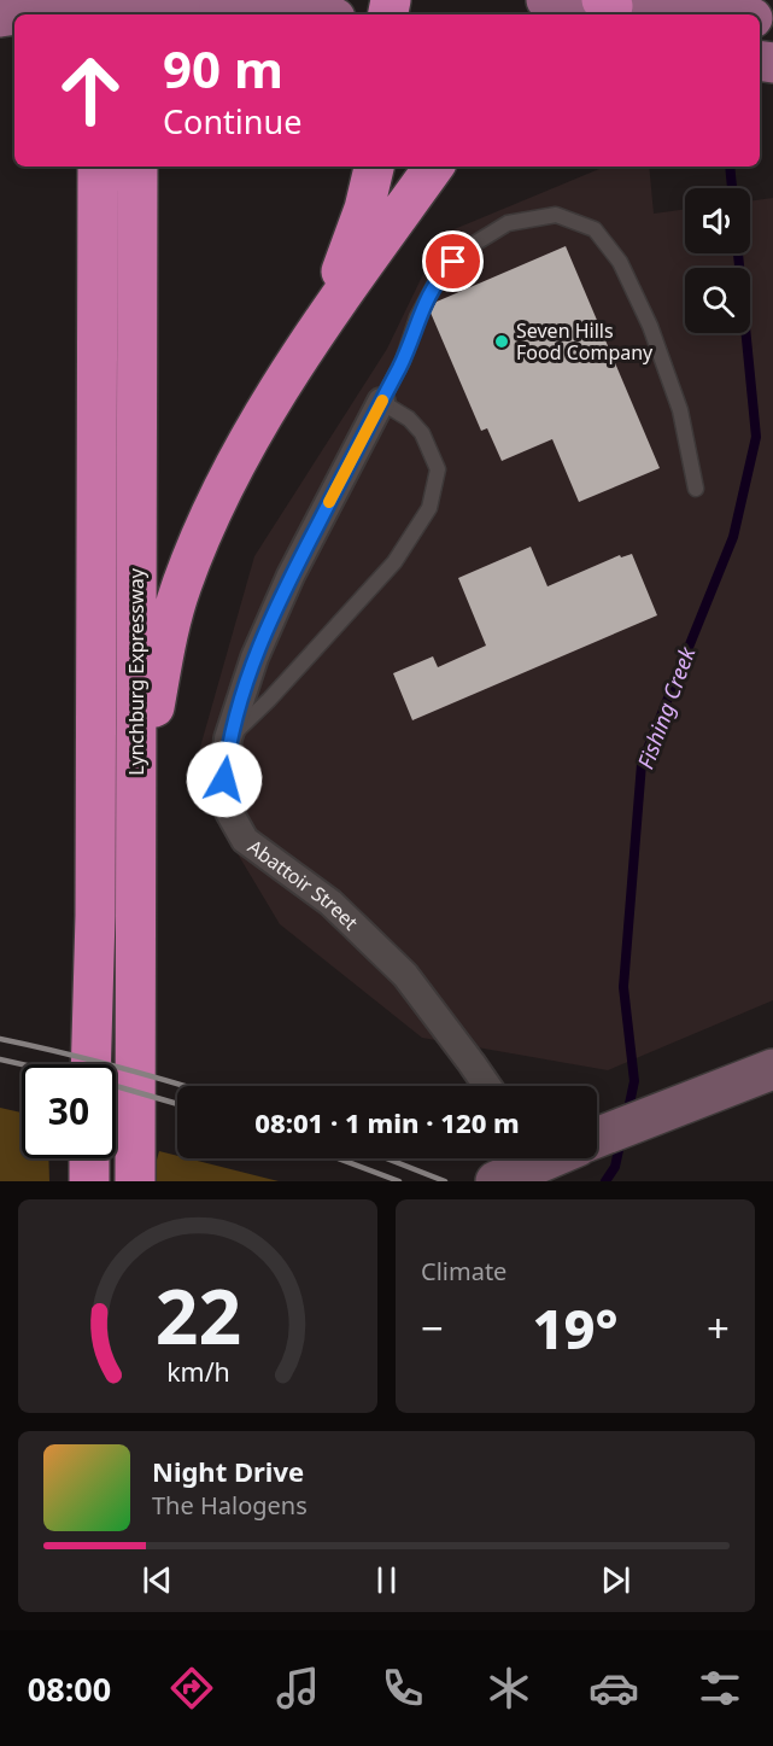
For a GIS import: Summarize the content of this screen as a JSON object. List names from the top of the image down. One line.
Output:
{"streets":{"highway":["Lynchburg Expressway"],"street":["Abattoir Street"]},"water":["Fishing Creek"],"places":["Seven Hills Food Company"],"page":{"turn":["90 m","Continue"],"limit":"30","trip":"08:01 · 1 min · 120 m","tile":"Climate","heat":["−","19°","+"],"song":["Night Drive","The Halogens"],"tabs":"08:00","gauge":["22","km/h"]}}
